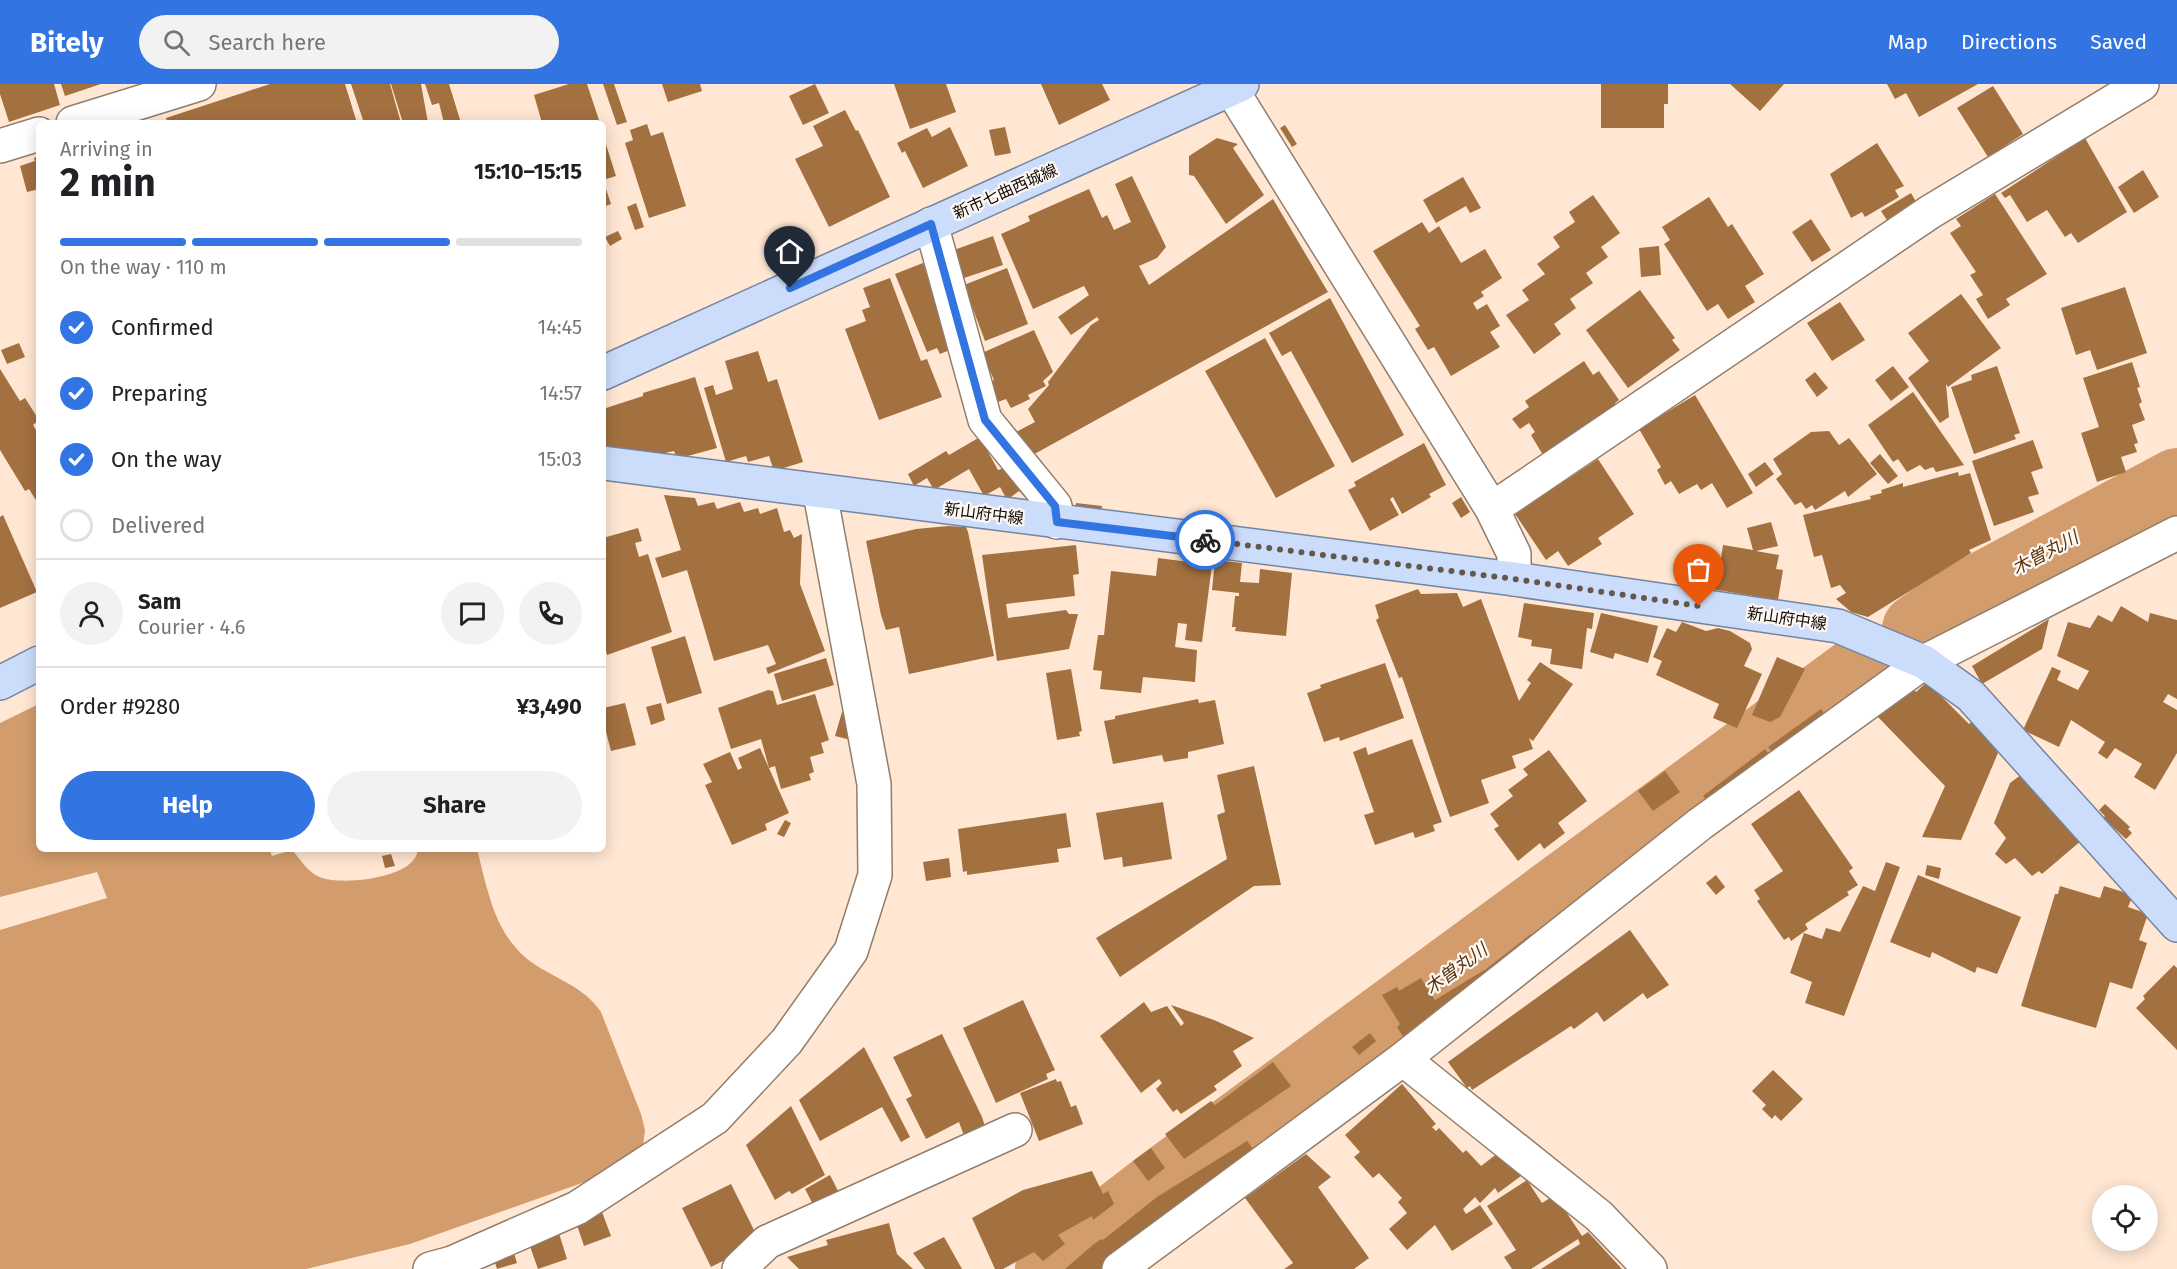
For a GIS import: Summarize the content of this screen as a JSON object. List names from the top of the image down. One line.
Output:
{"streets":{"main road":["新市七曲西城線","新山府中線"]},"water":["木曽丸川"],"page":{"header":"Bitely","search":"Search here","nav":["Map","Directions","Saved"],"heading":["2 min","Arriving in","15:10–15:15"],"panel":["Sam","Courier · 4.6","Order #9280","¥3,490"],"bar":"On the way · 110 m","list":[["Confirmed","14:45"],["Preparing","14:57"],["On the way","15:03"],"Delivered"],"buttons":["Help","Share"]}}
